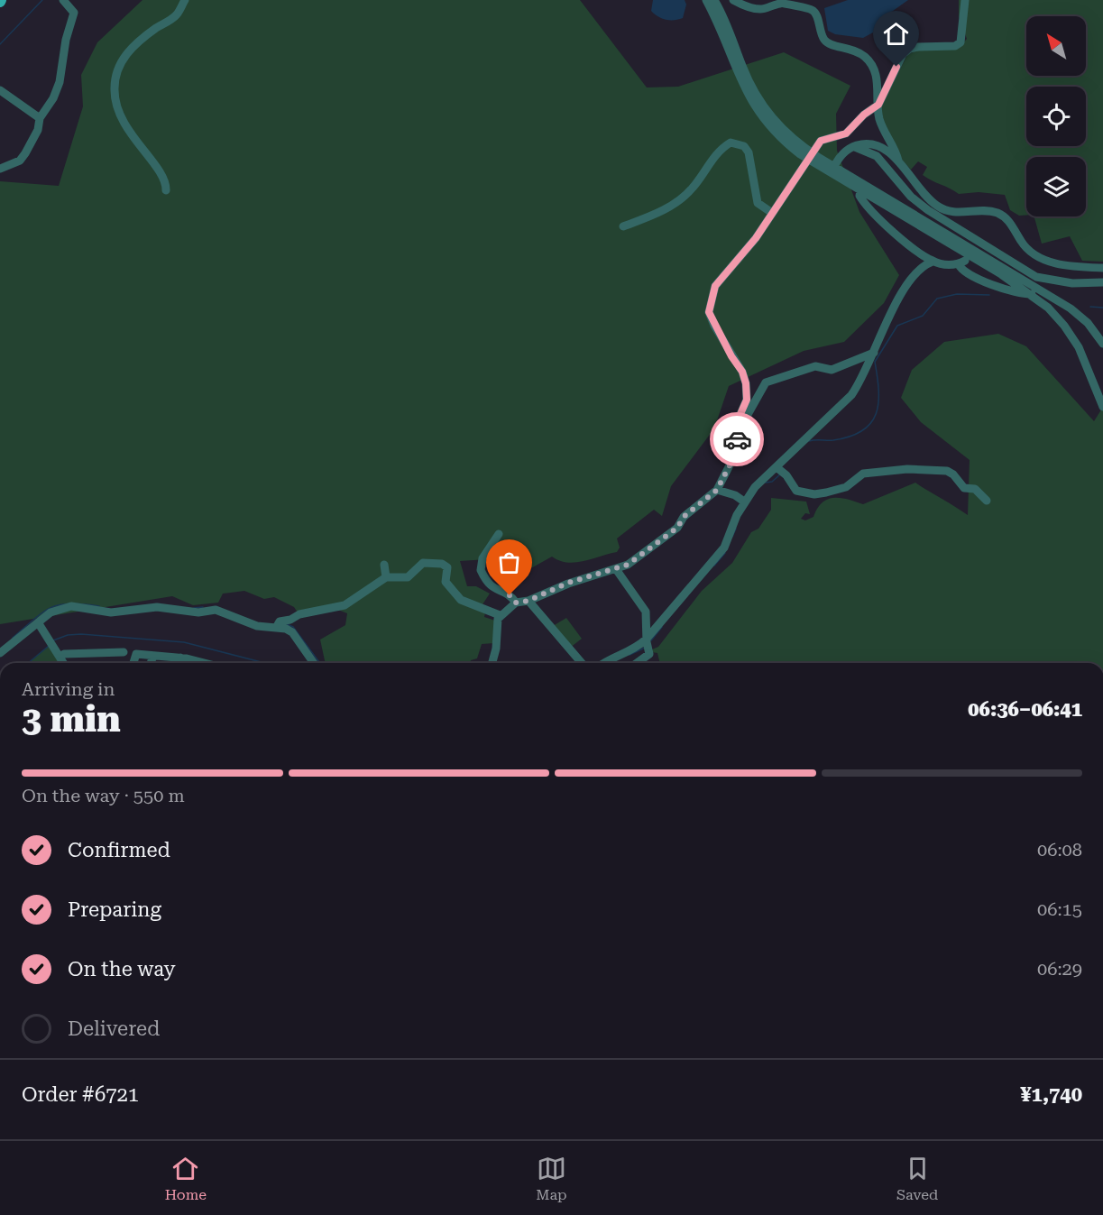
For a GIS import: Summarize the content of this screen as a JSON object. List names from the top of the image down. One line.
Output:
{"north":"top left","page":{"heading":["3 min","Arriving in","06:36–06:41"],"panel":["Order #6721","¥1,740"],"bar":"On the way · 550 m","list":[["Confirmed","06:08"],["Preparing","06:15"],["On the way","06:29"],"Delivered"],"tabs":["Home","Map","Saved"]}}
